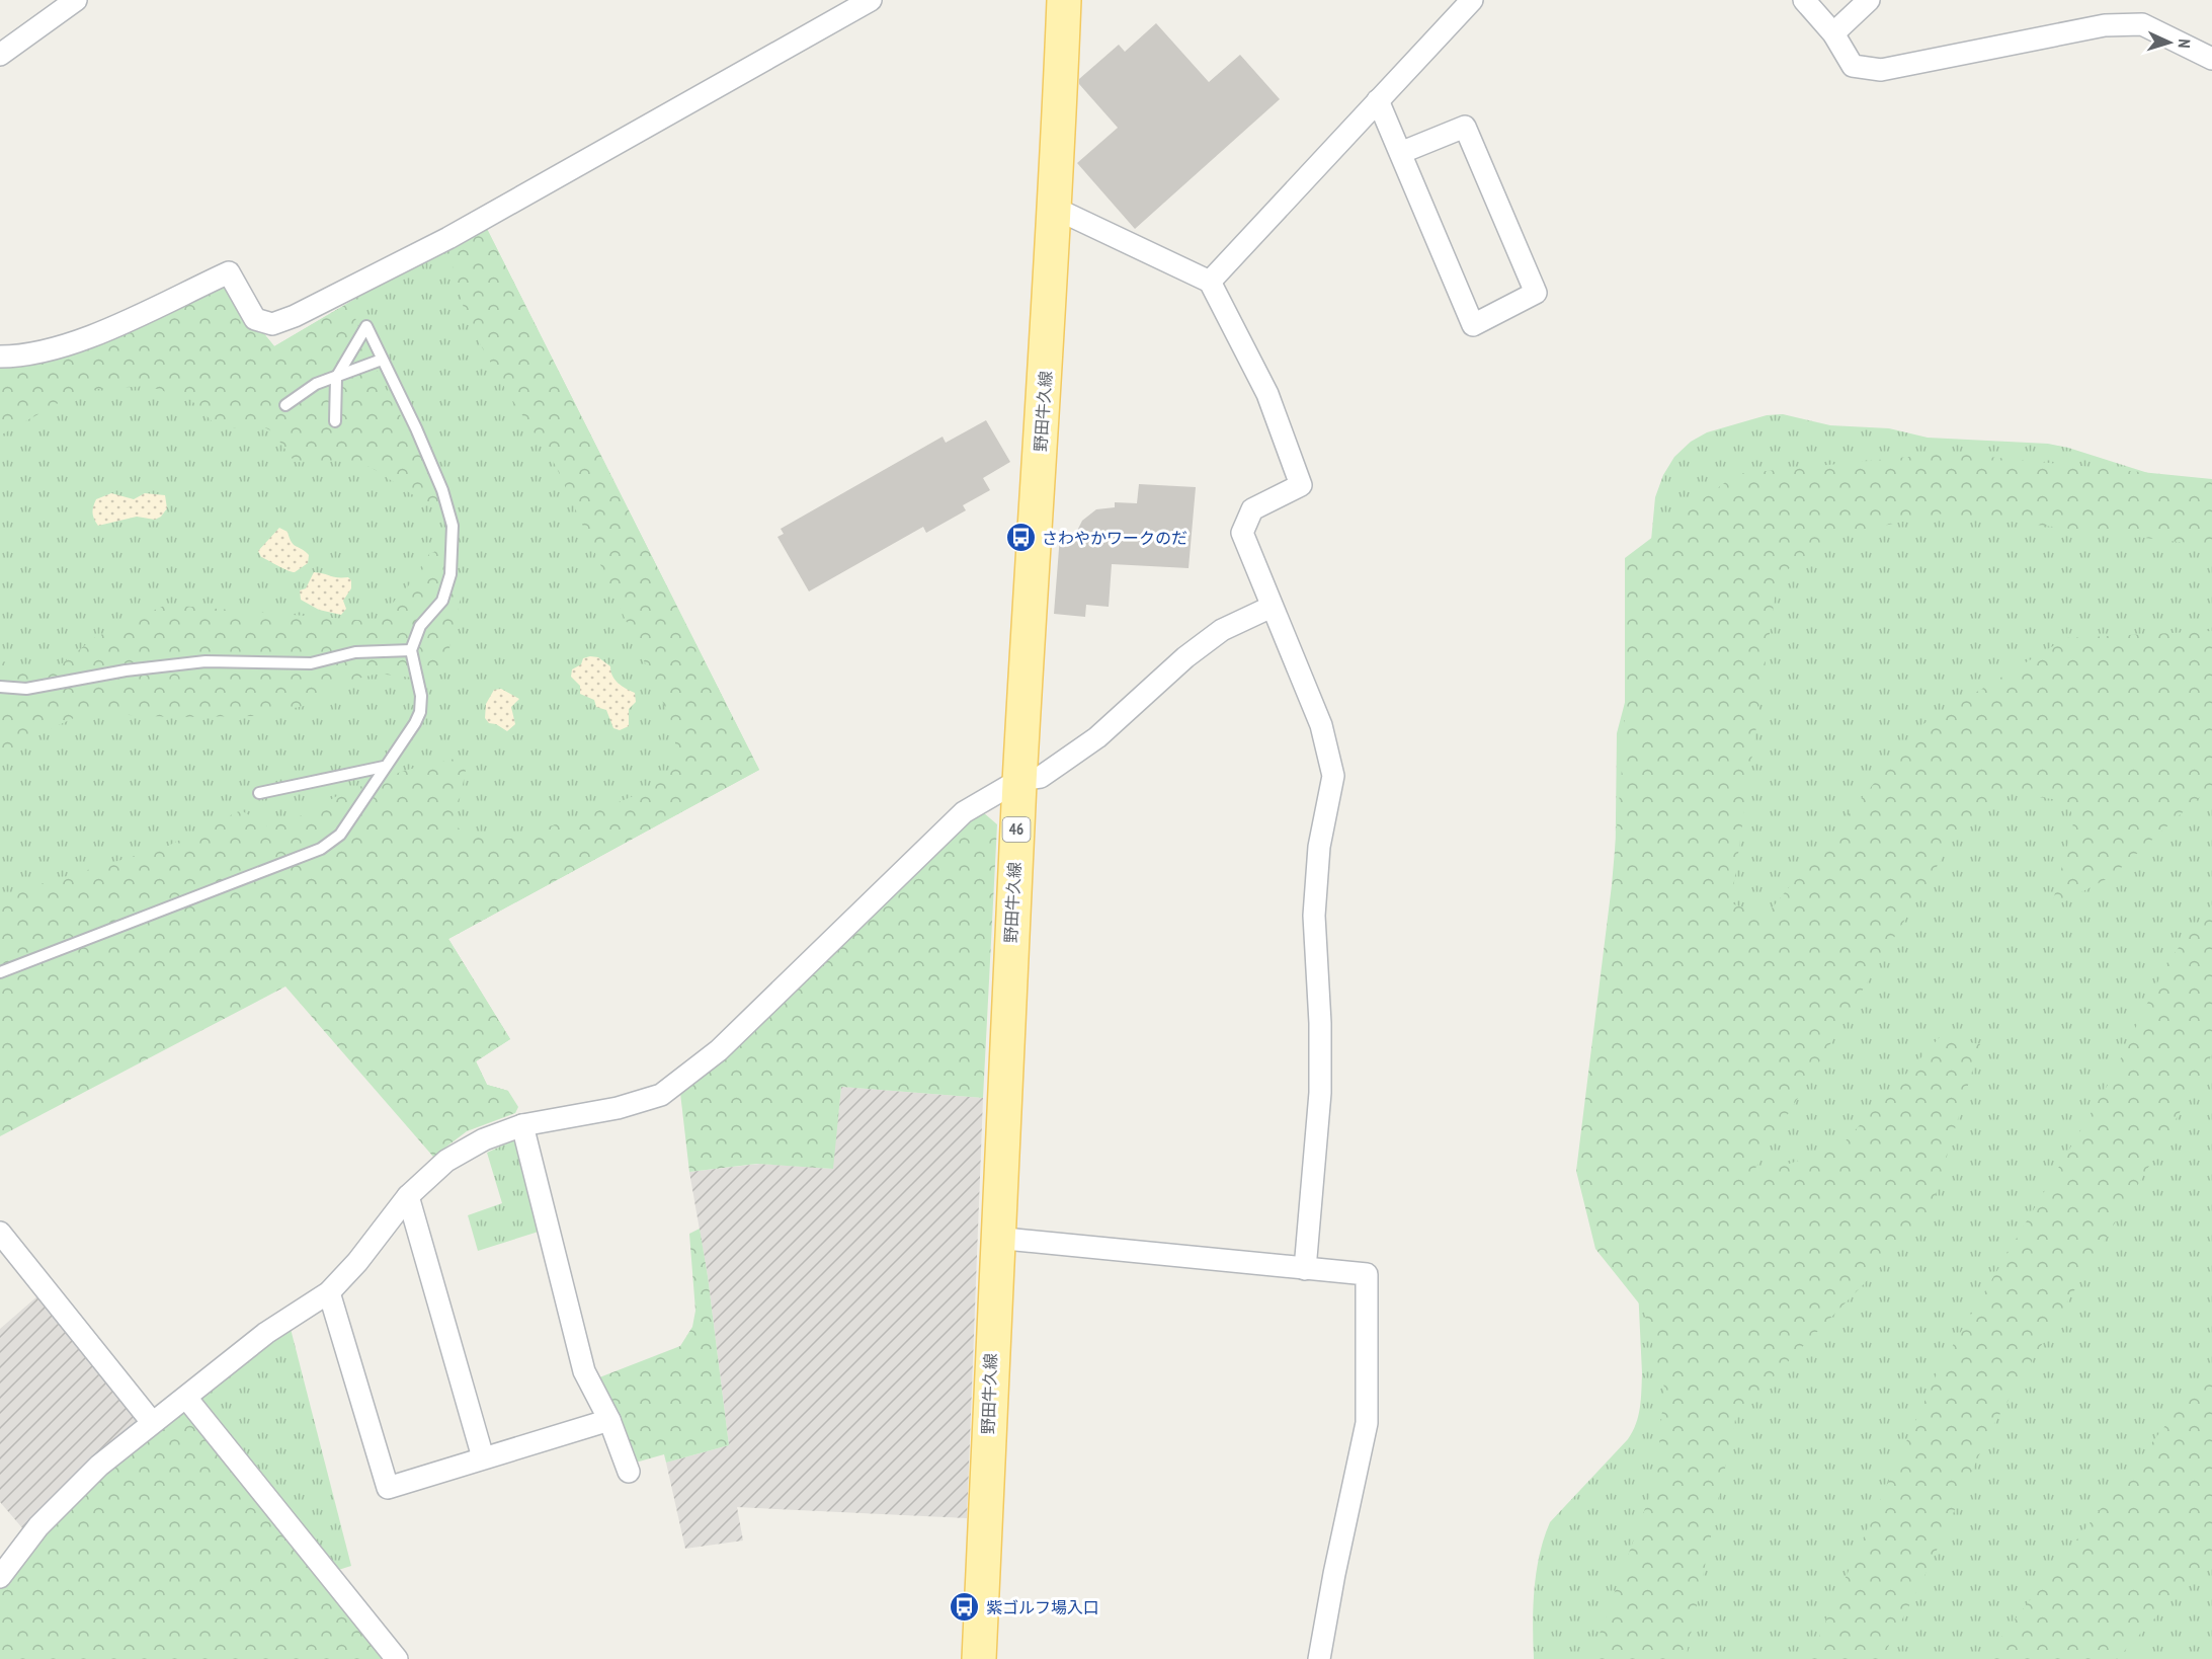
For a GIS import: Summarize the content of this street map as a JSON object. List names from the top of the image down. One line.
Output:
{"streets":{"main road":["野田牛久線","46"]},"places":{"bus stop":["さわやかワークのだ","紫ゴルフ場入口"]},"north":"right"}
